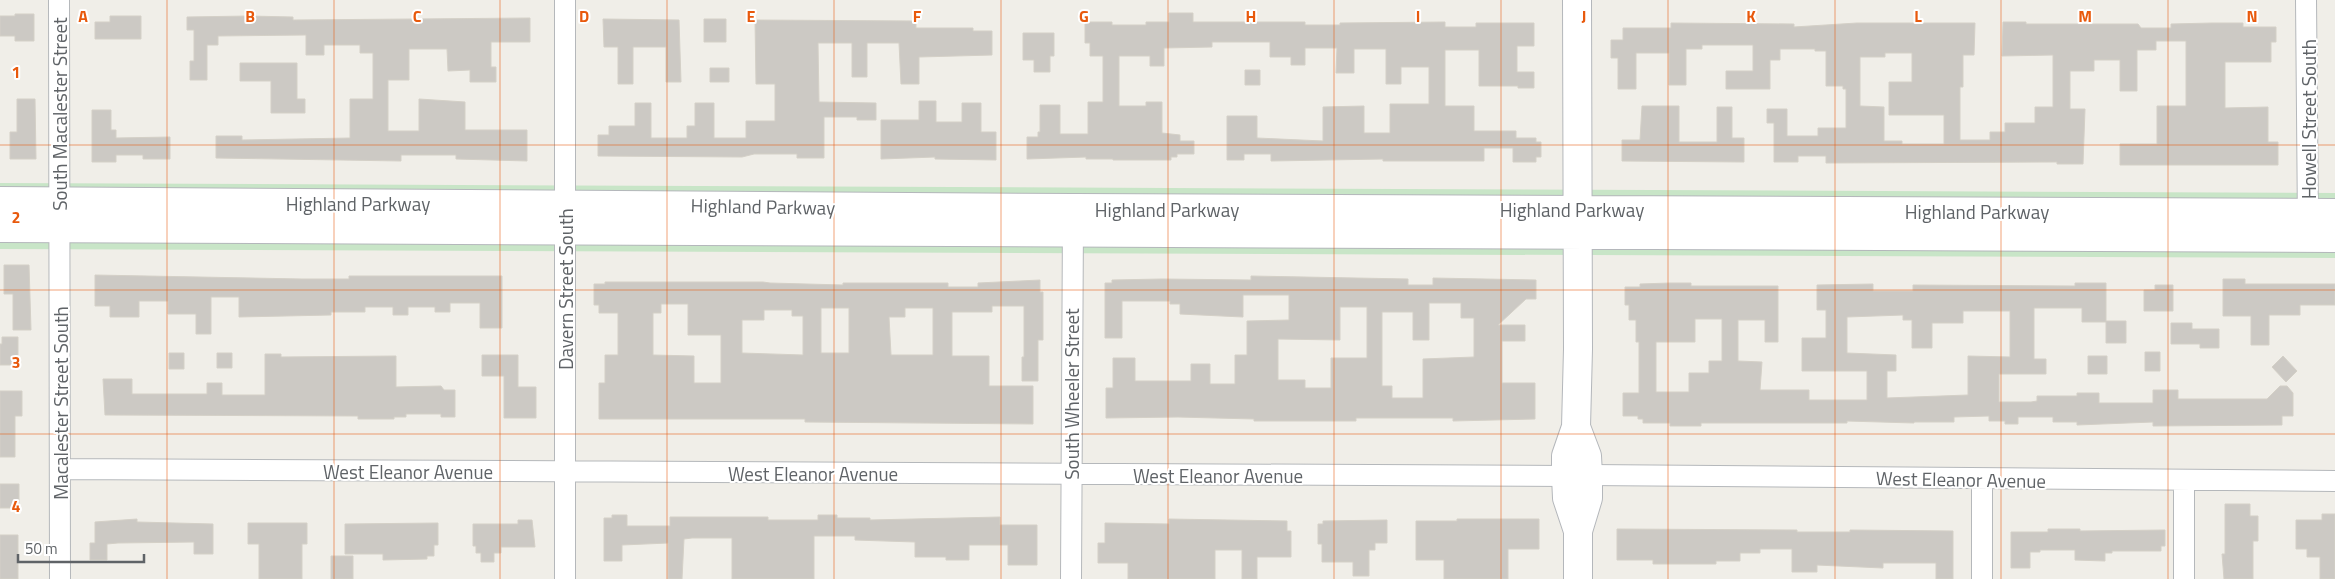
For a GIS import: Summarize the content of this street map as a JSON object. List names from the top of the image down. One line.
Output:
{"streets":{"street":["South Macalester Street","Howell Street South","Highland Parkway","Davern Street South","South Wheeler Street","Macalester Street South","West Eleanor Avenue"]},"crossings":[["South Macalester Street","Highland Parkway"],["South Macalester Street","Macalester Street South"],["Howell Street South","Highland Parkway"],["Highland Parkway","Davern Street South"],["Highland Parkway","South Wheeler Street"],["Highland Parkway","Macalester Street South"],["Davern Street South","West Eleanor Avenue"],["South Wheeler Street","West Eleanor Avenue"],["Macalester Street South","West Eleanor Avenue"]],"scale_bar":"50 m","grid":{"columns":["A","B","C","D","E","F","G","H","I","J","K","L","M","N"],"rows":["1","2","3","4"]}}
